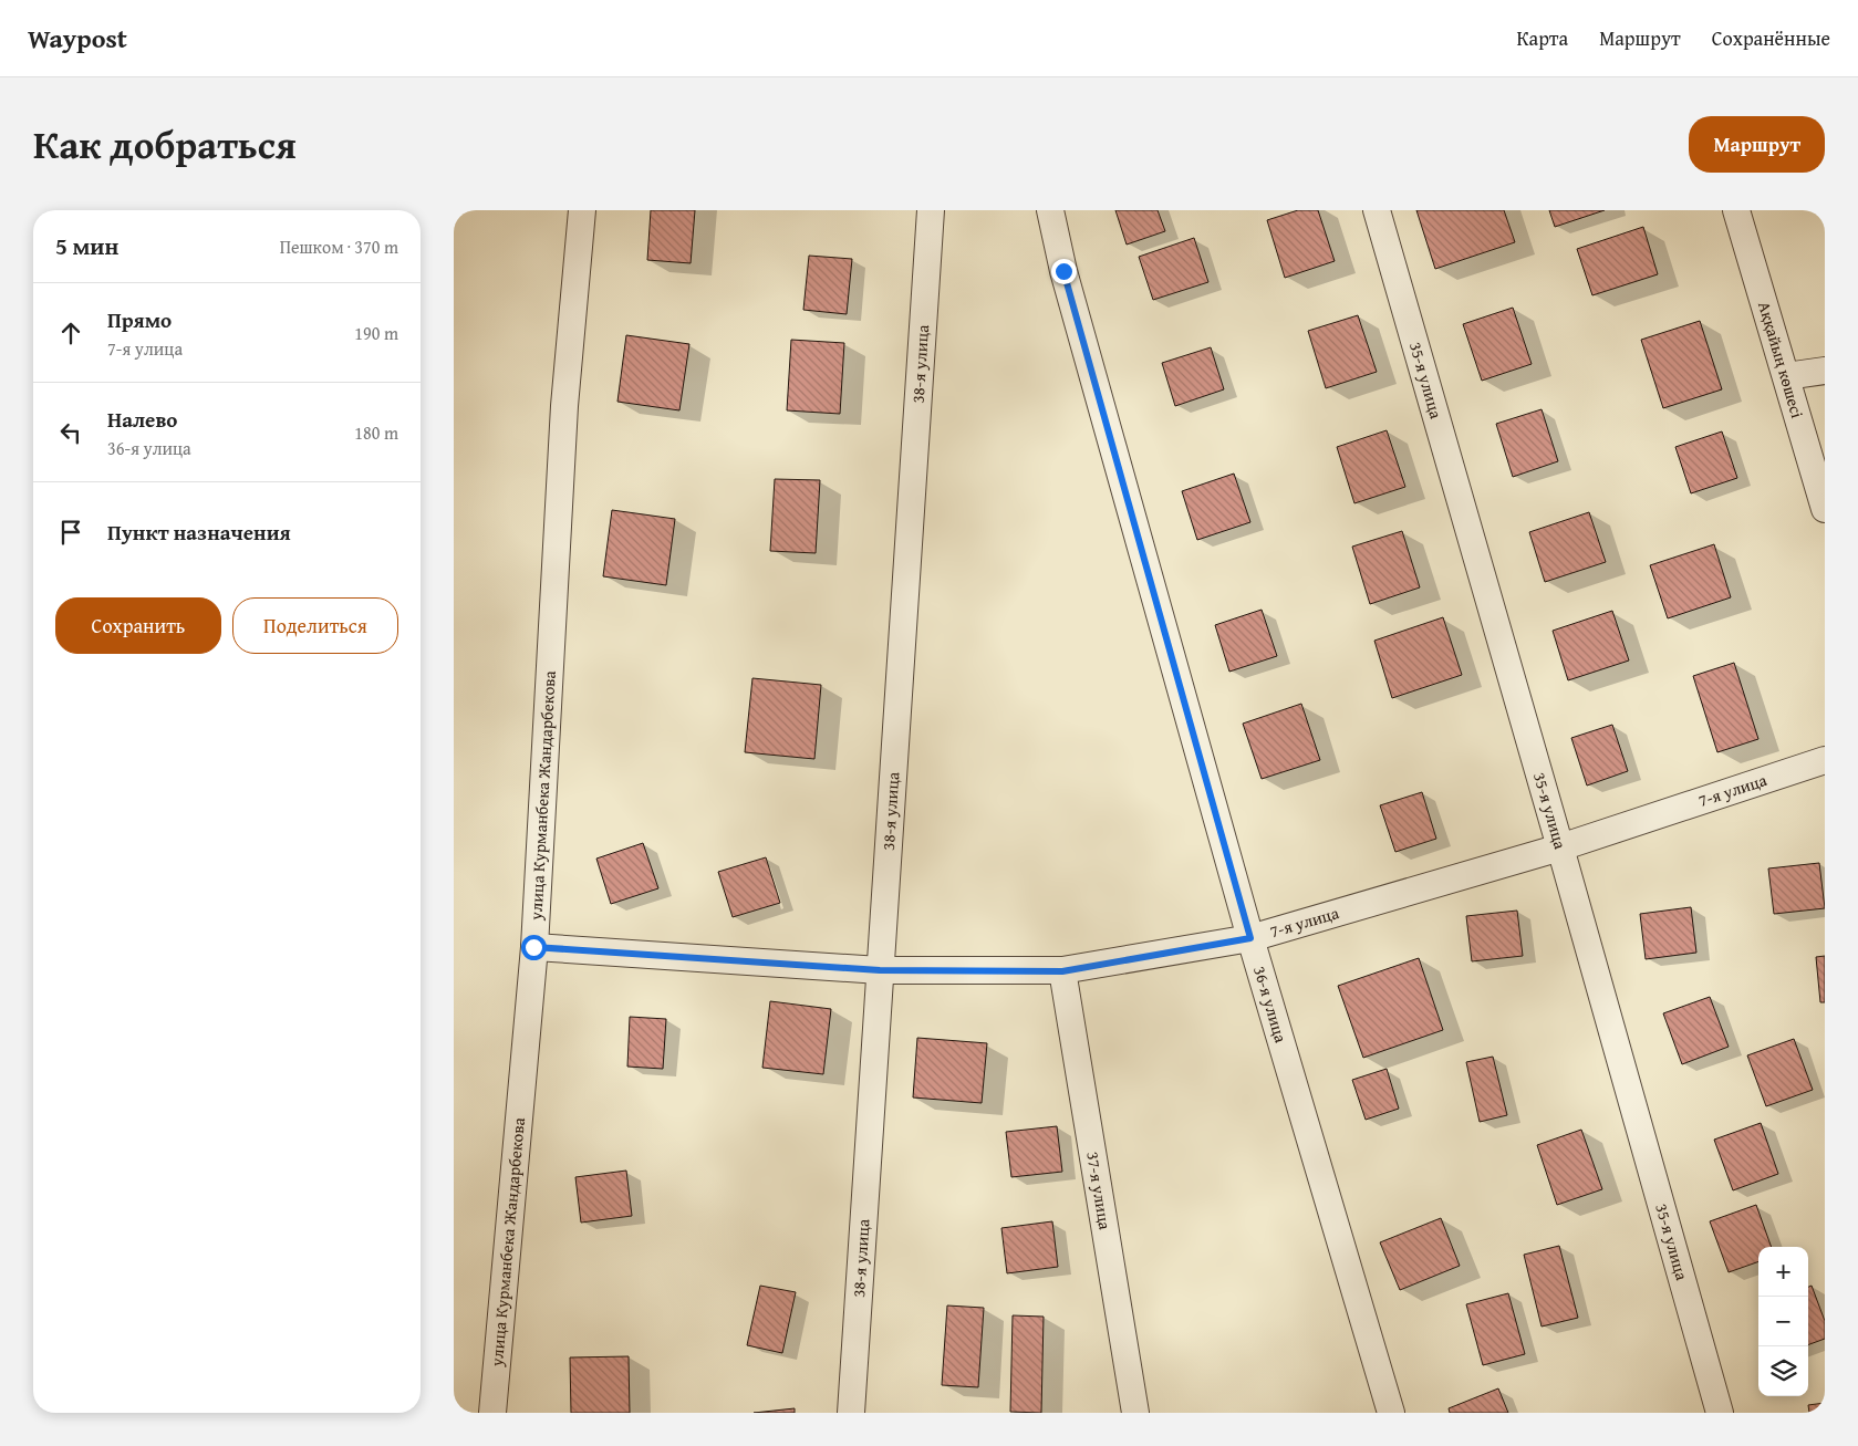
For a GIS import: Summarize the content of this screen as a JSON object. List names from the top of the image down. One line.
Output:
{"streets":{"street":["Аққайың көшесі","38-я улица","35-я улица","7-я улица","улица Курманбека Жандарбекова","36-я улица","37-я улица"]},"crossings":[["38-я улица","7-я улица"],["35-я улица","7-я улица"],["7-я улица","улица Курманбека Жандарбекова"],["7-я улица","36-я улица"],["7-я улица","37-я улица"]],"page":{"header":"Waypost","nav":["Карта","Маршрут","Сохранённые"],"title":"Как добраться","buttons":["Маршрут",["Сохранить","Поделиться"]],"heading":["5 мин","Пешком · 370 m"],"list":[["Прямо","7-я улица","190 m"],["Налево","36-я улица","180 m"],"Пункт назначения"],"map_buttons":["+","−"]}}
